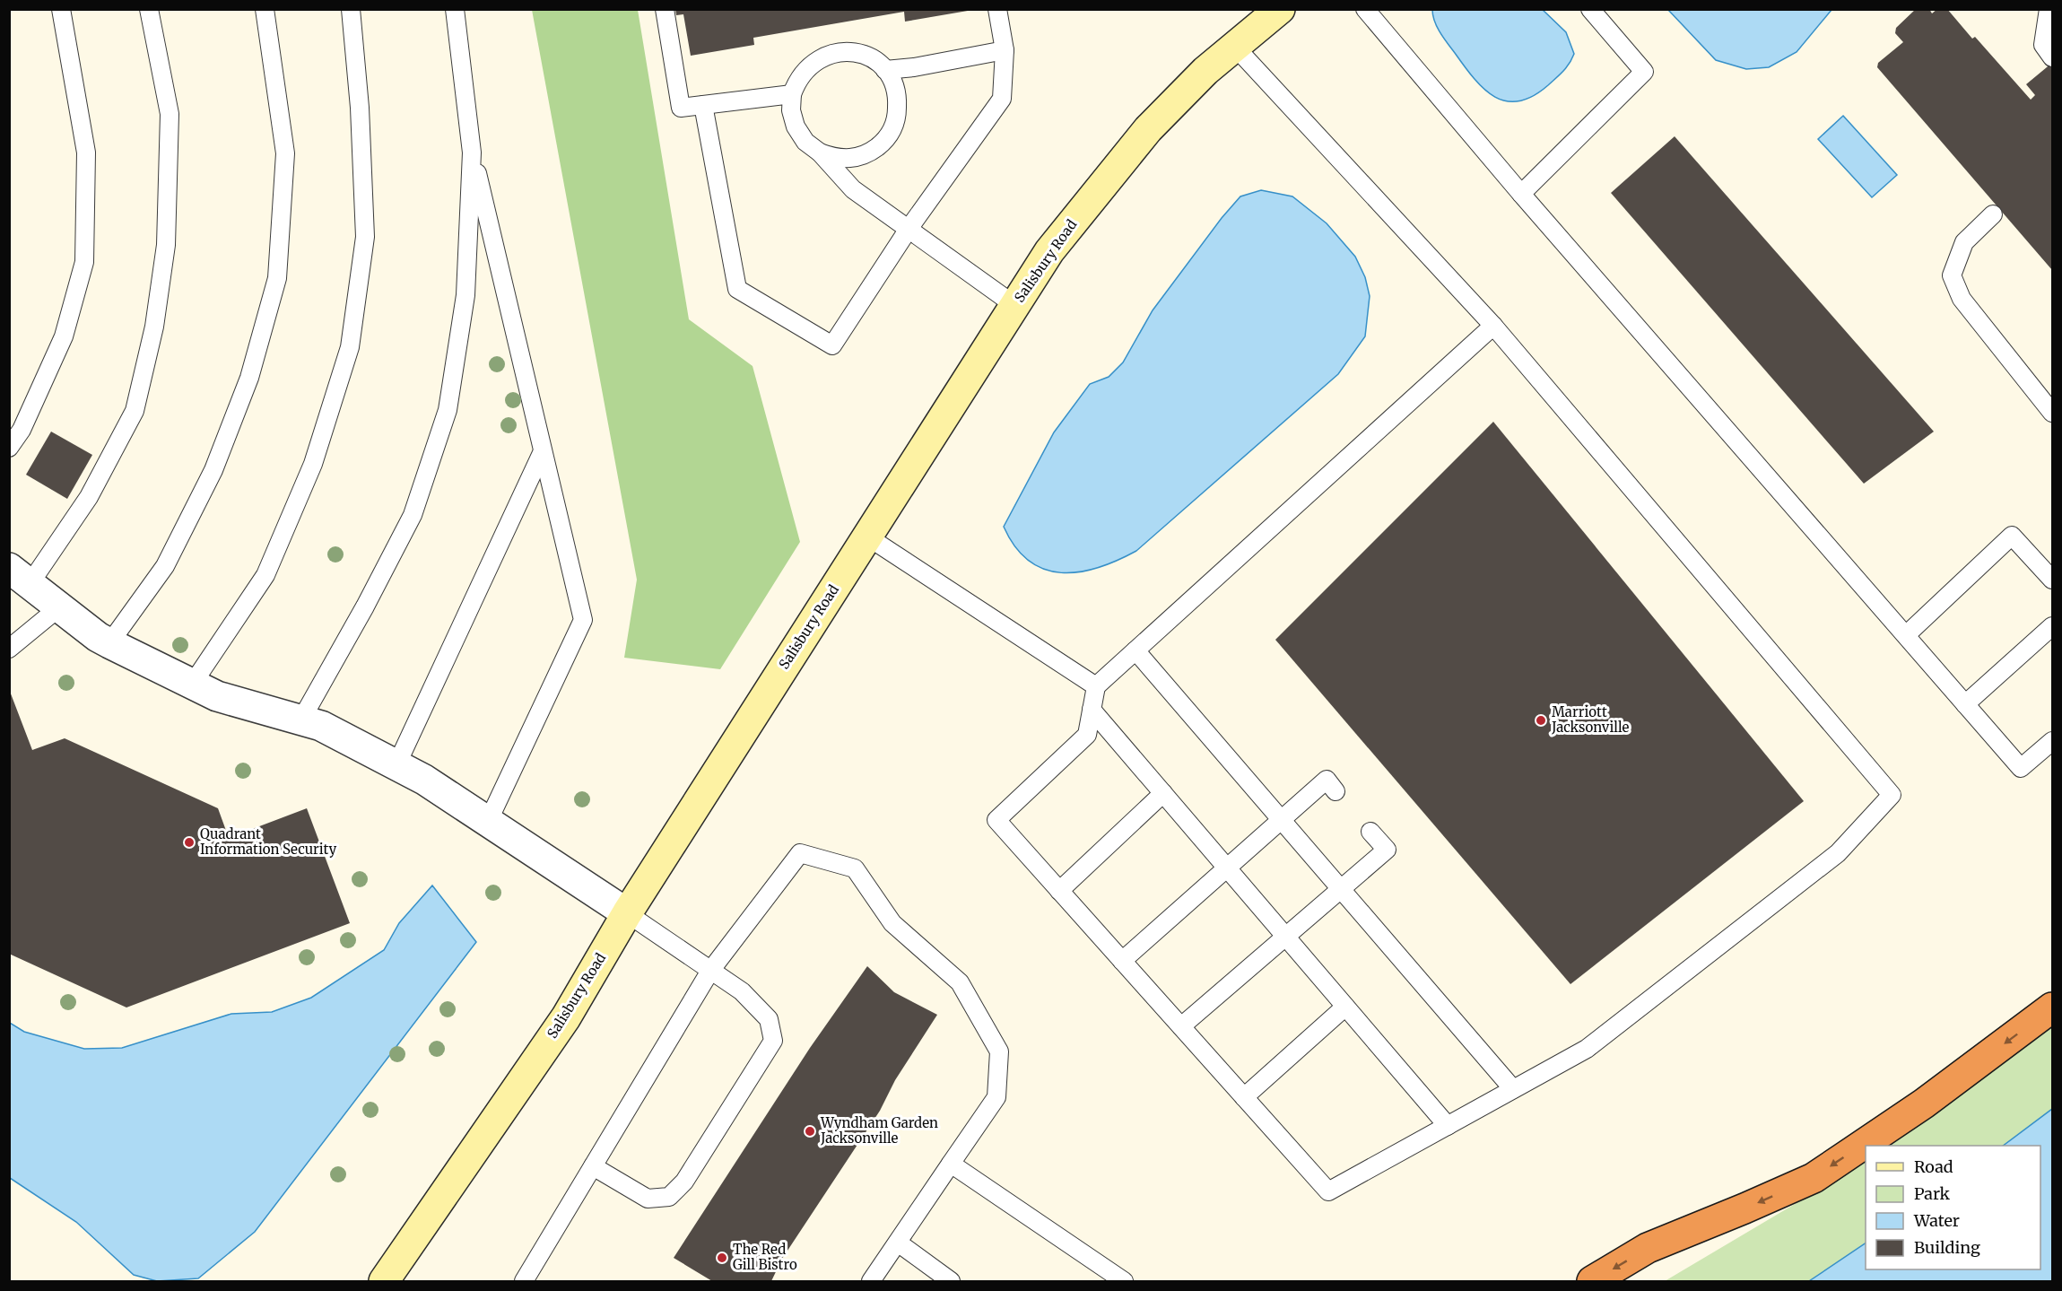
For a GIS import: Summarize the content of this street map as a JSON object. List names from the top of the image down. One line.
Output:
{"streets":{"street":["Salisbury Road"]},"places":["Marriott Jacksonville","Quadrant Information Security","Wyndham Garden Jacksonville","The Red Gill Bistro"],"legend":["Road","Park","Water","Building"]}
